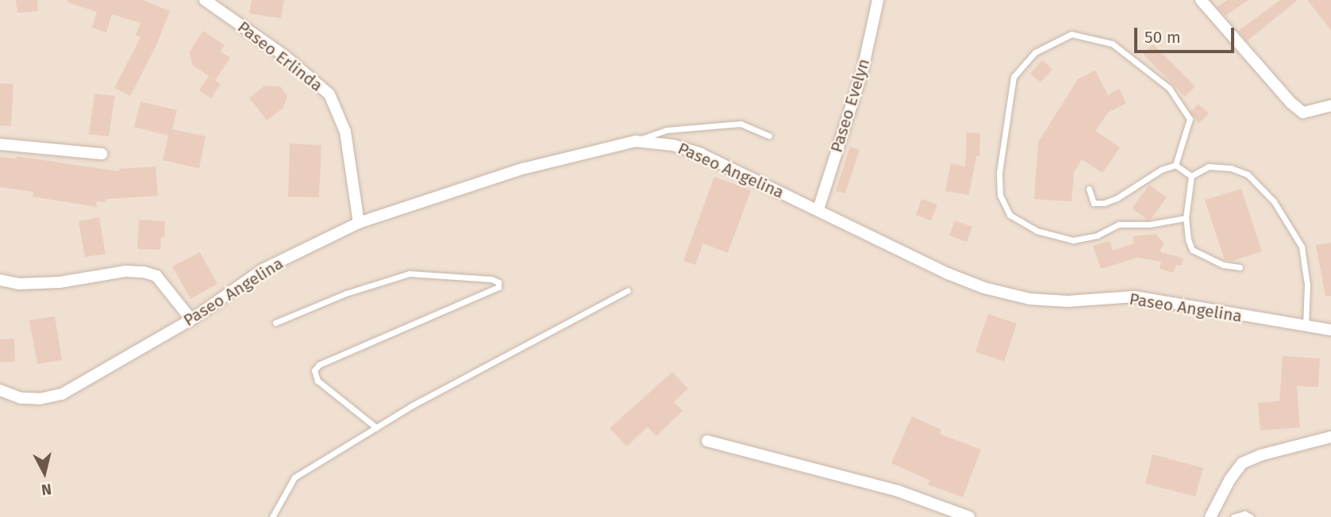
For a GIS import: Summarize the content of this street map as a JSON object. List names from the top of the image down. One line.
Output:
{"streets":{"street":["Paseo Erlinda","Paseo Evelyn","Paseo Angelina"]},"crossings":[["Paseo Erlinda","Paseo Angelina"],["Paseo Evelyn","Paseo Angelina"]],"scale_bar":"50 m","north":"bottom"}
